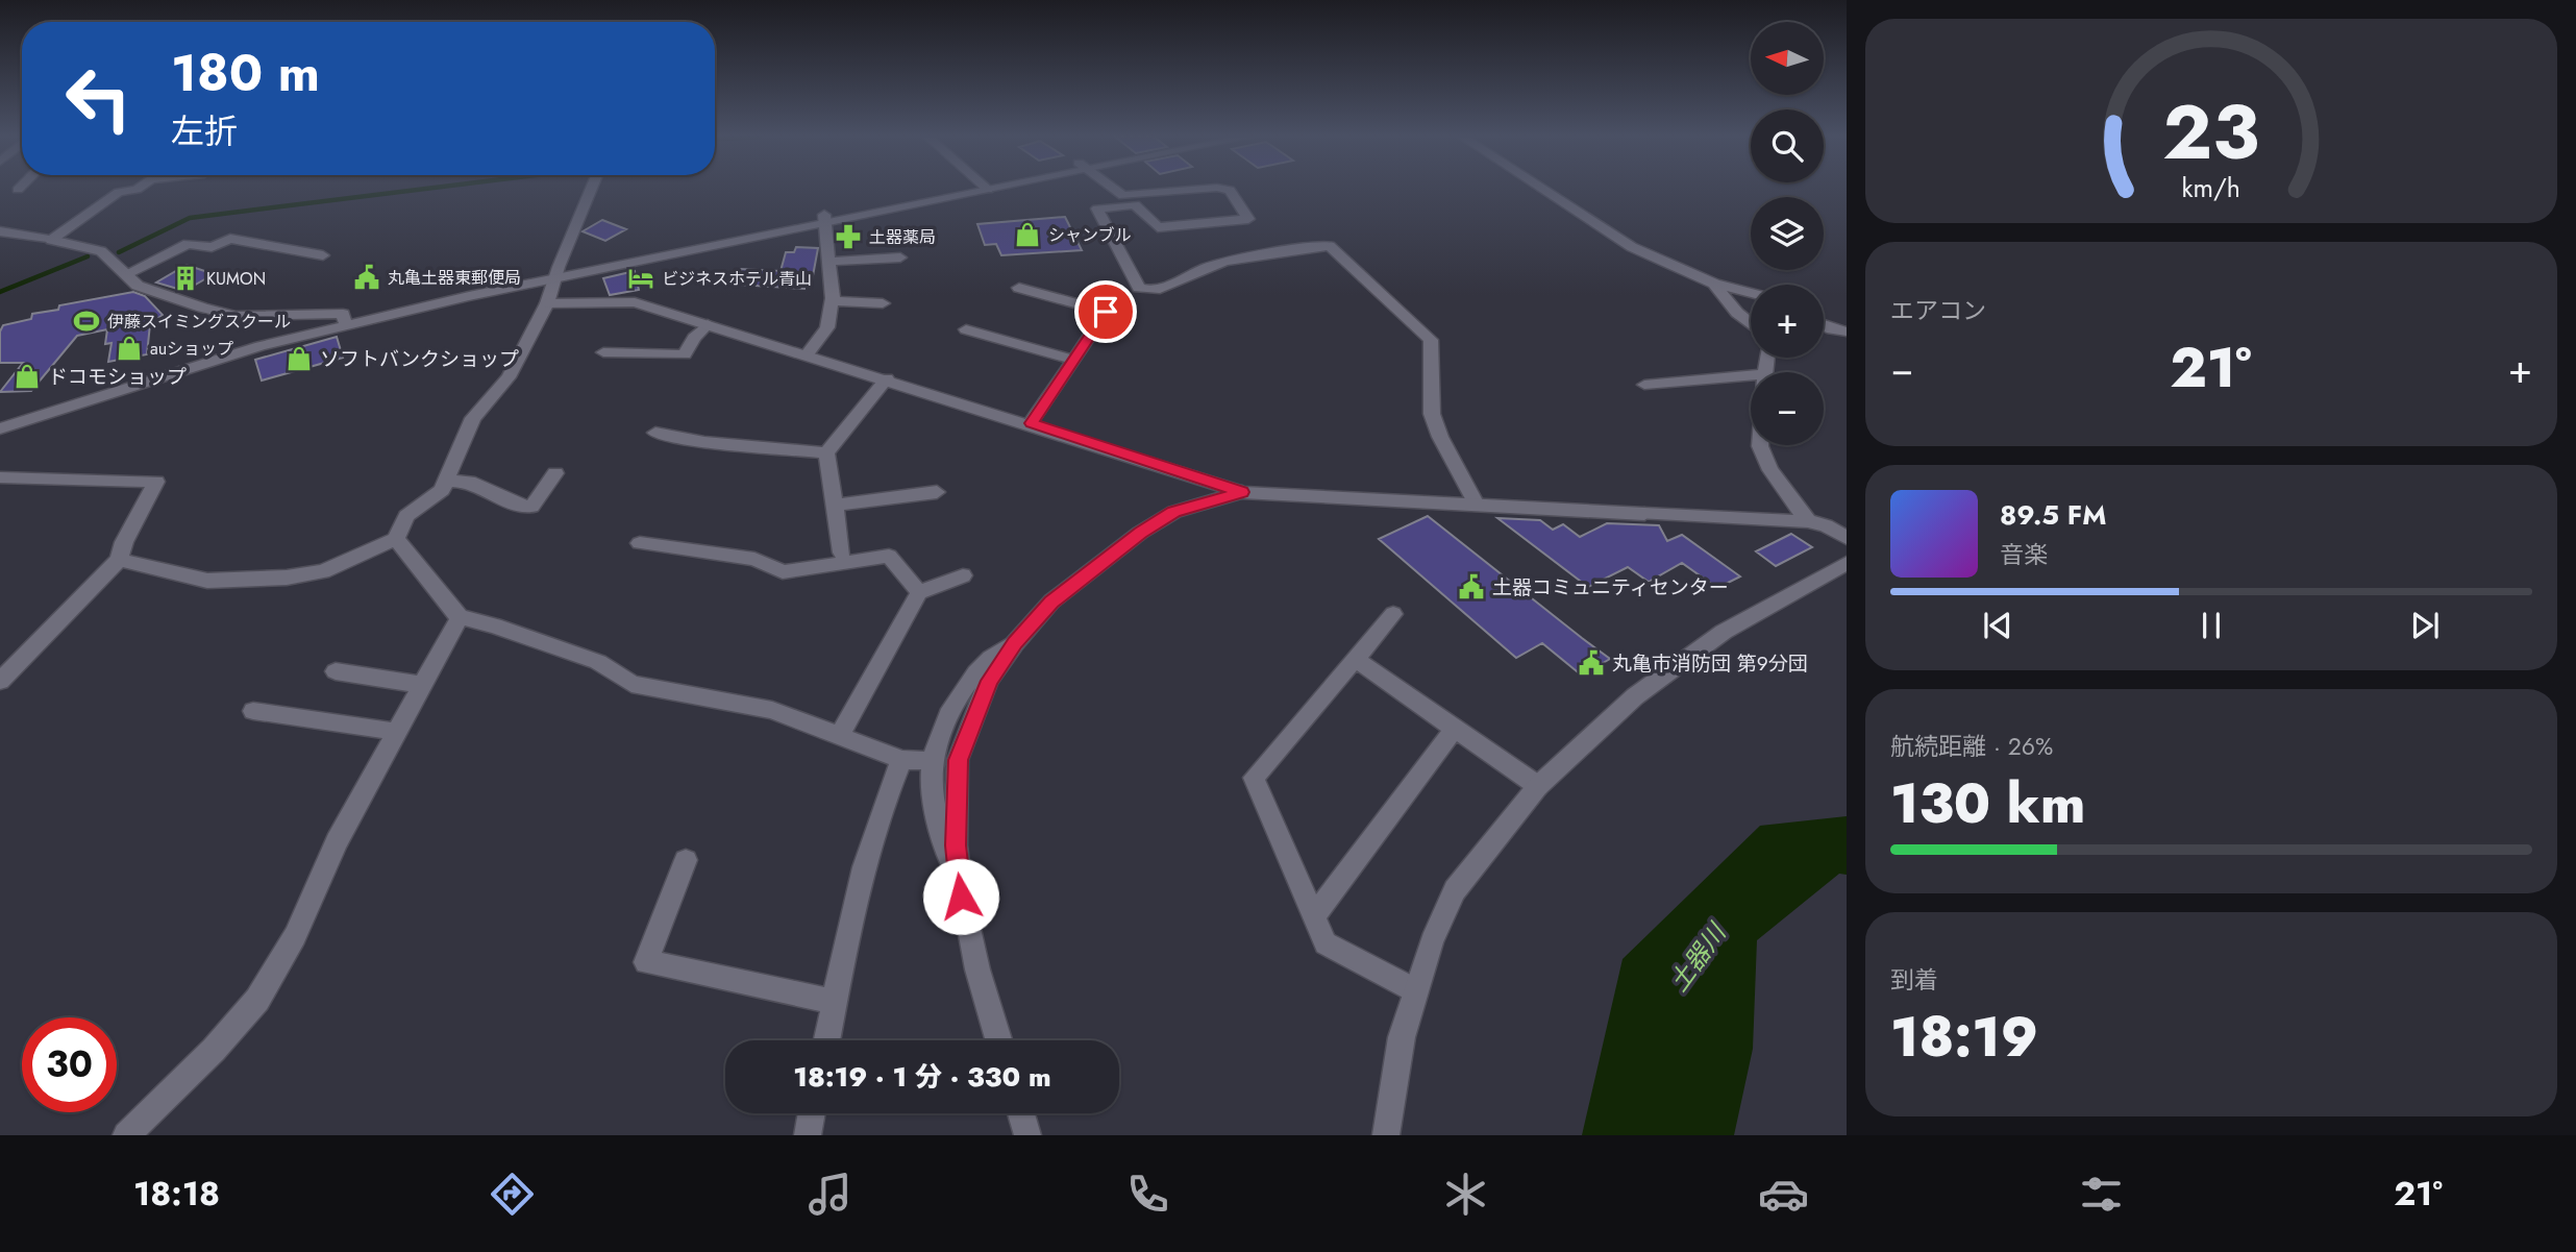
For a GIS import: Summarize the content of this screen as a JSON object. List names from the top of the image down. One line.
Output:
{"water":["土器川"],"places":{"shop":["シャンブル","auショップ","ソフトバンクショップ","ドコモショップ"],"pharmacy":["土器薬局"],"public building":["丸亀土器東郵便局","土器コミュニティセンター","丸亀市消防団 第9分団"],"building":["KUMON"],"hotel":["ビジネスホテル青山"],"sports":["伊藤スイミングスクール"]},"north":"left","page":{"map_buttons":["+","−"],"turn":["180 m","左折"],"tile":["エアコン",["航続距離 · 26%","130 km"],["到着","18:19"]],"heat":["−","21°","+"],"song":["89.5 FM","音楽"],"limit":"30","trip":"18:19 · 1 分 · 330 m","tabs":["18:18","21°"],"gauge":["23","km/h"]}}
